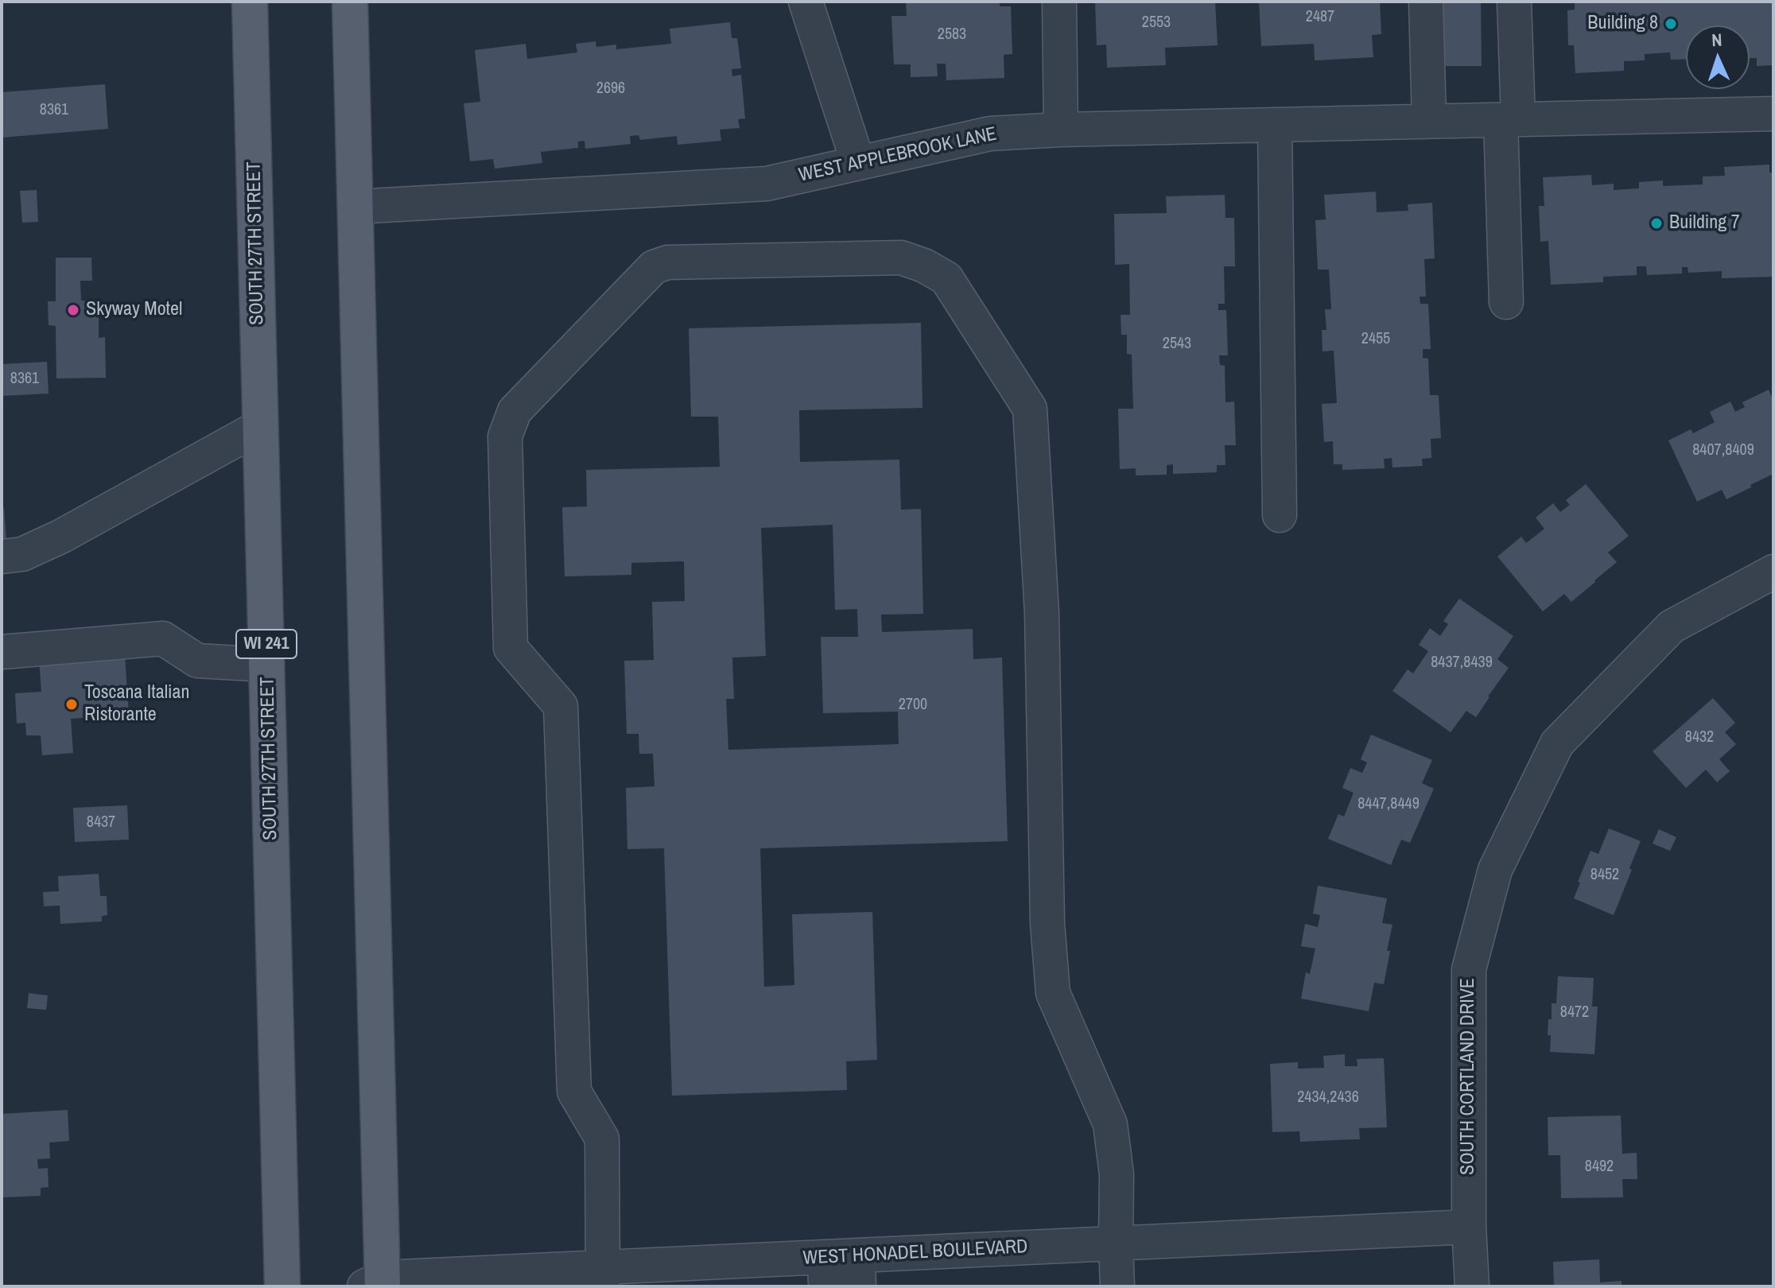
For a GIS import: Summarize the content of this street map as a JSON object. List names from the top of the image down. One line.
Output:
{"streets":{"main road":["SOUTH 27TH STREET","WI 241"],"street":["WEST APPLEBROOK LANE","SOUTH CORTLAND DRIVE","WEST HONADEL BOULEVARD"]},"crossings":[["SOUTH CORTLAND DRIVE","WEST HONADEL BOULEVARD"]],"places":["Building 8","Building 7","Skyway Motel","Toscana Italian Ristorante"],"house_numbers":["2487","2553","2583","2696","8361","2455","2543","8361","8407,8409","8437,8439","2700","8432","8447,8449","8437","8452","8472","2434,2436","8492"],"north":"top"}
